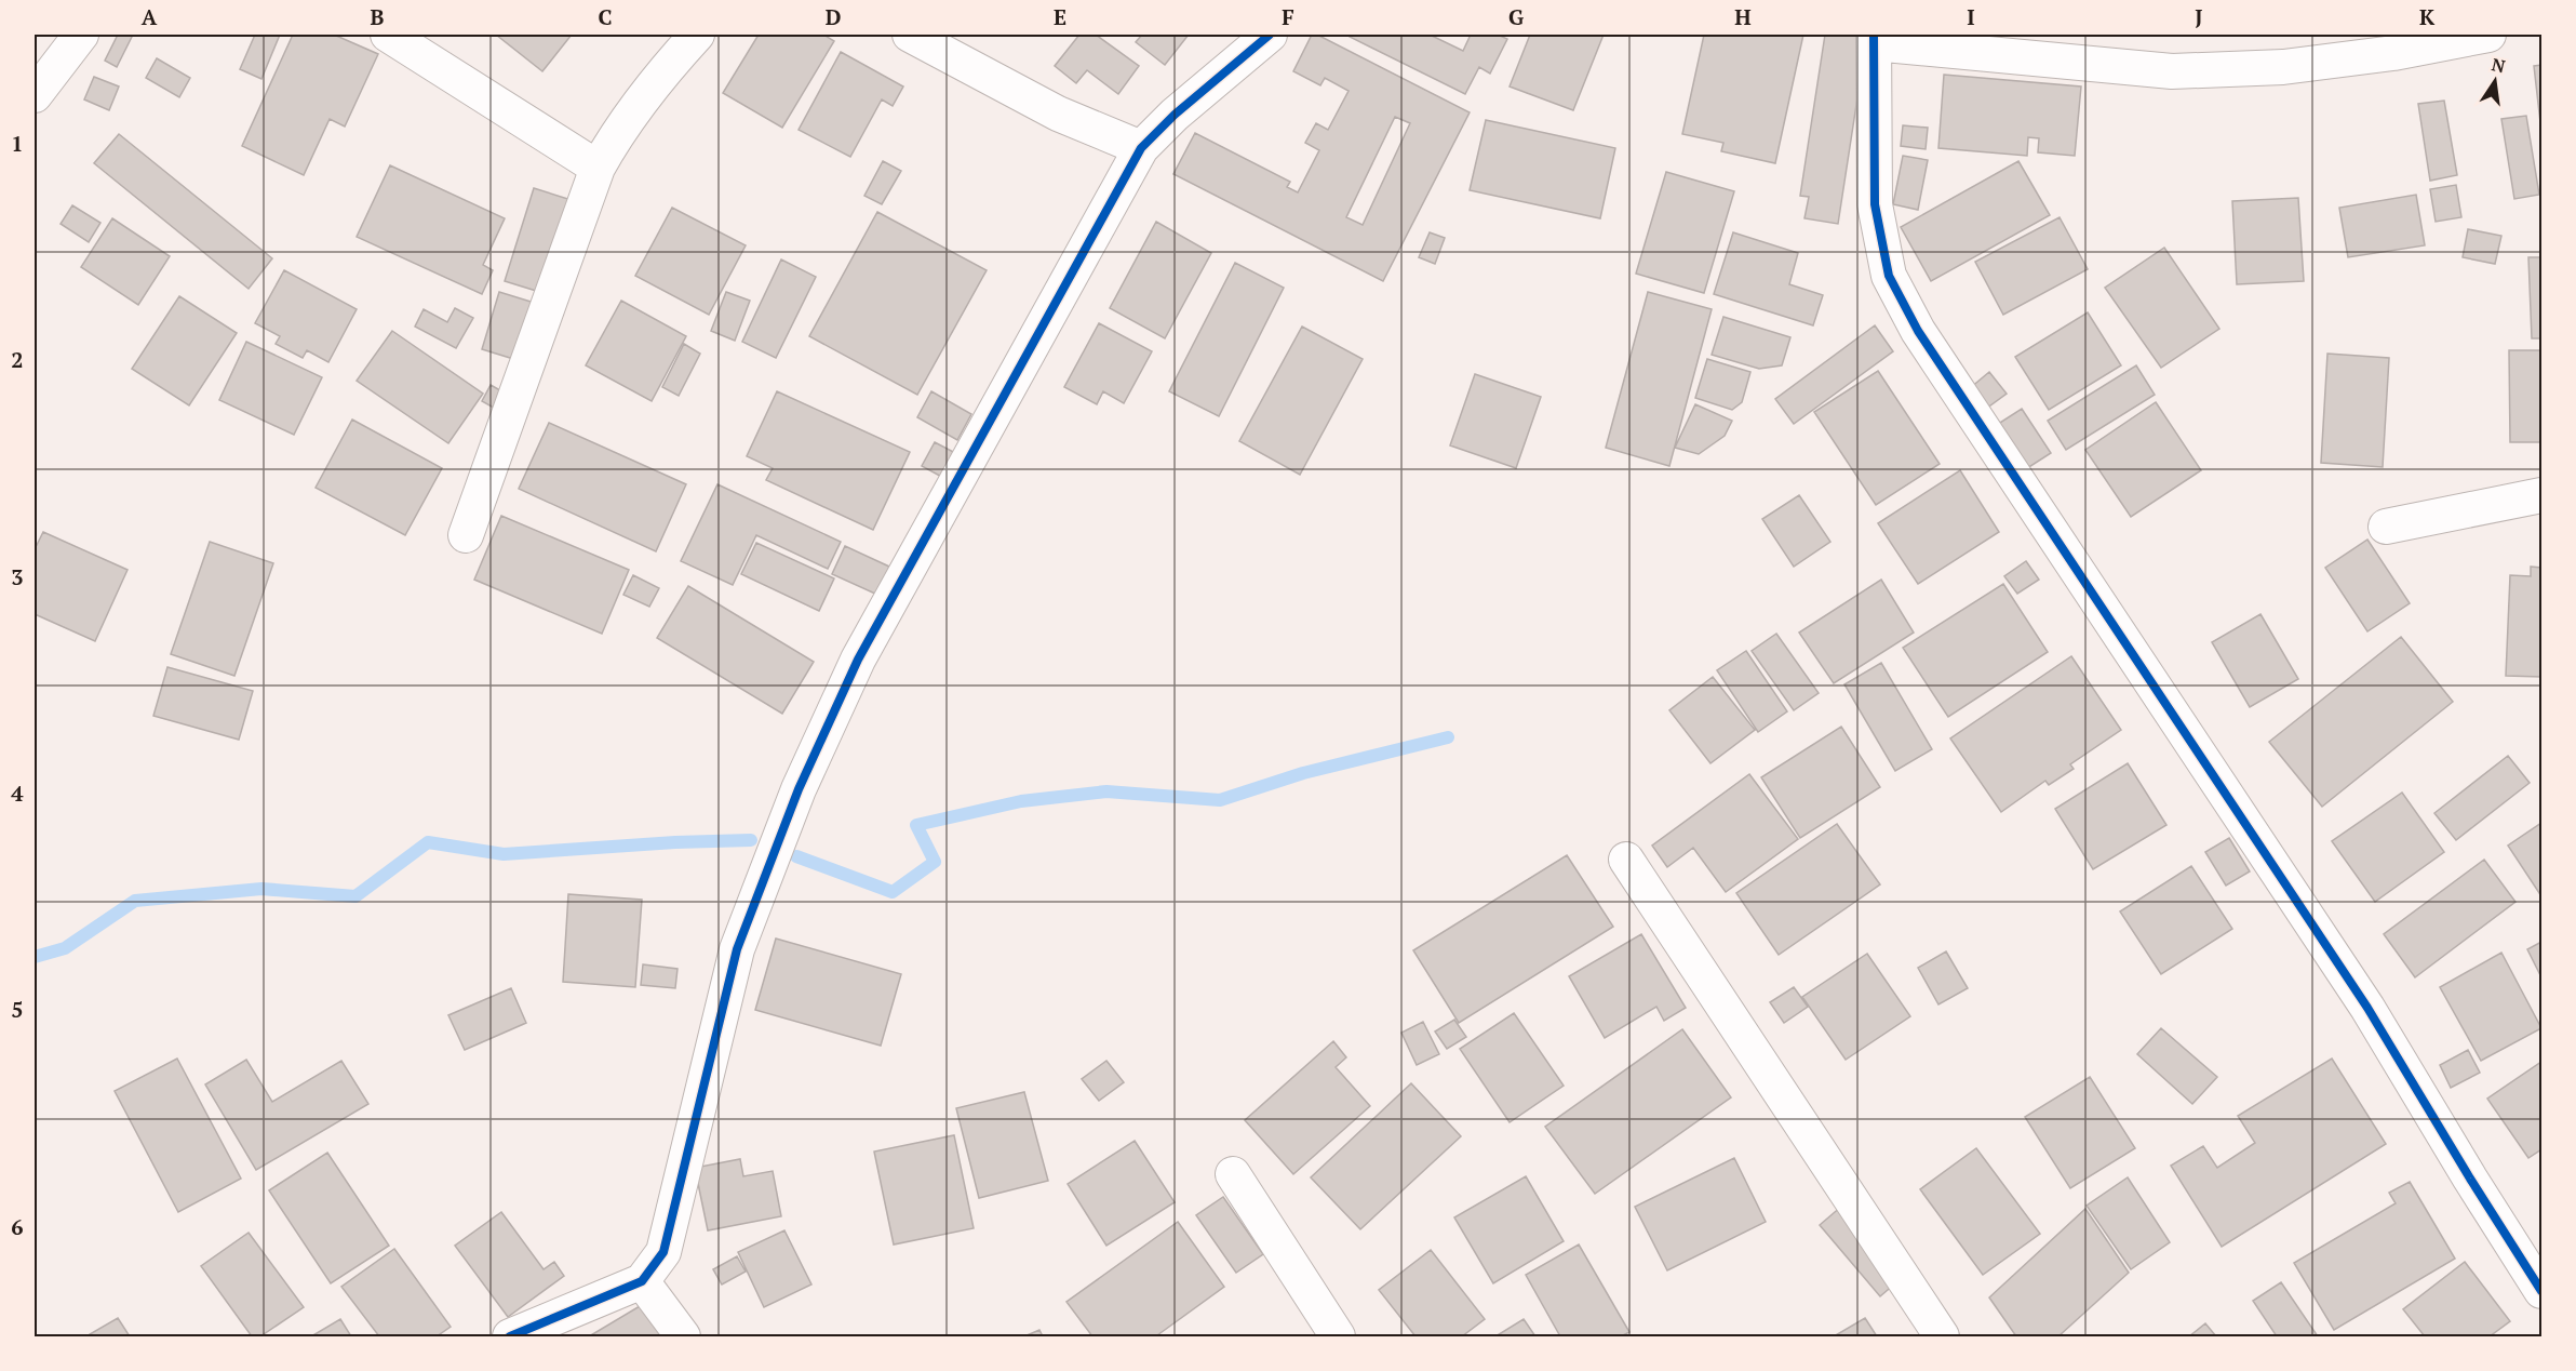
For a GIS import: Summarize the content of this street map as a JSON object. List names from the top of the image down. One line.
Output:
{"north":"top","grid":{"columns":["A","B","C","D","E","F","G","H","I","J","K"],"rows":["1","2","3","4","5","6"]}}
